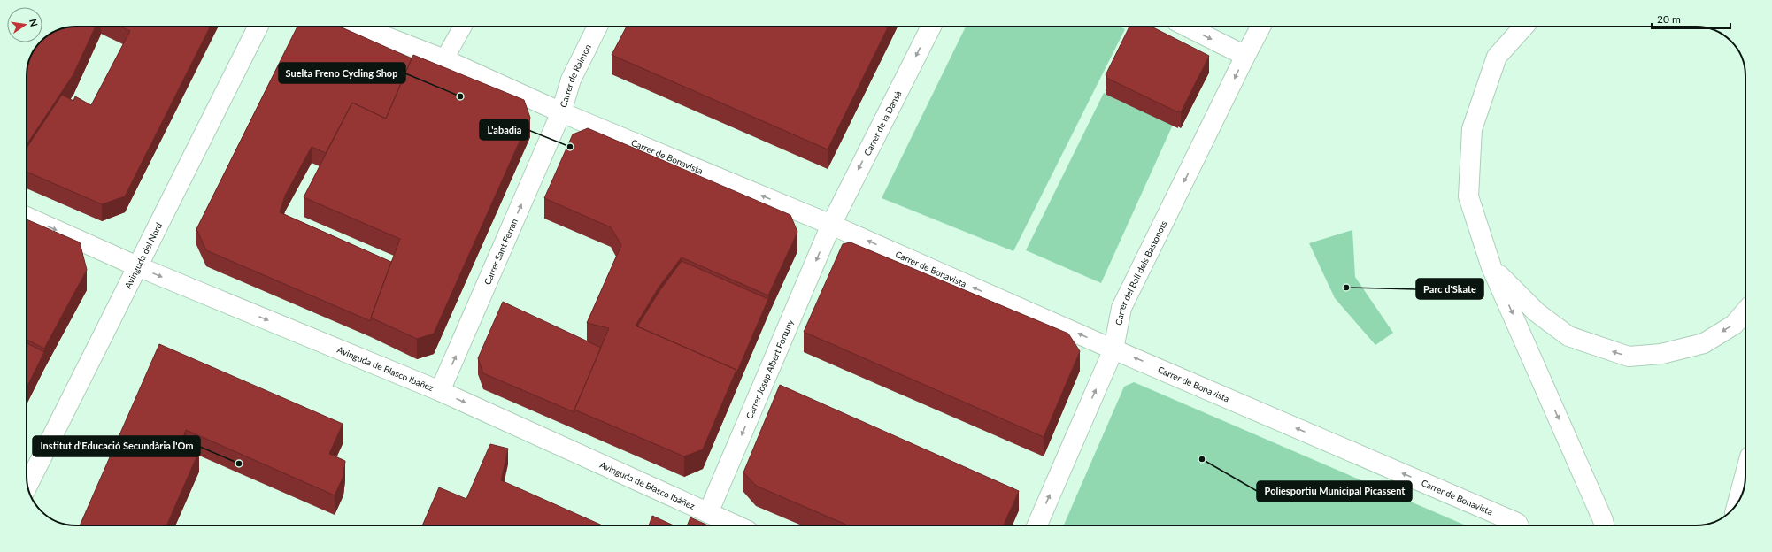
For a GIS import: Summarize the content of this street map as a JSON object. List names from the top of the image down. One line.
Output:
{"streets":{"main road":["Carrer de Raimon","Carrer de la Dansà","Carrer de Bonavista","Carrer Sant Ferran","Avinguda del Nord","Carrer del Ball dels Bastonots","Avinguda de Blasco Ibáñez","Carrer Josep Albert Fortuny"]},"crossings":[["Carrer de Raimon","Carrer de Bonavista"],["Carrer de Raimon","Carrer Sant Ferran"],["Carrer de la Dansà","Carrer de Bonavista"],["Carrer de la Dansà","Carrer Josep Albert Fortuny"],["Carrer de Bonavista","Carrer Sant Ferran"],["Carrer de Bonavista","Carrer del Ball dels Bastonots"],["Carrer de Bonavista","Carrer Josep Albert Fortuny"],["Carrer Sant Ferran","Avinguda de Blasco Ibáñez"],["Avinguda del Nord","Avinguda de Blasco Ibáñez"],["Avinguda de Blasco Ibáñez","Carrer Josep Albert Fortuny"]],"one_way":["Carrer de la Dansà","Carrer de Bonavista","Carrer Sant Ferran","Avinguda de Blasco Ibáñez","Carrer Josep Albert Fortuny"],"places":["Suelta Freno Cycling Shop","L'abadia","Parc d'Skate","Poliesportiu Municipal Picassent","Institut d'Educació Secundària l'Om"],"scale_bar":"20 m","north":"right"}
